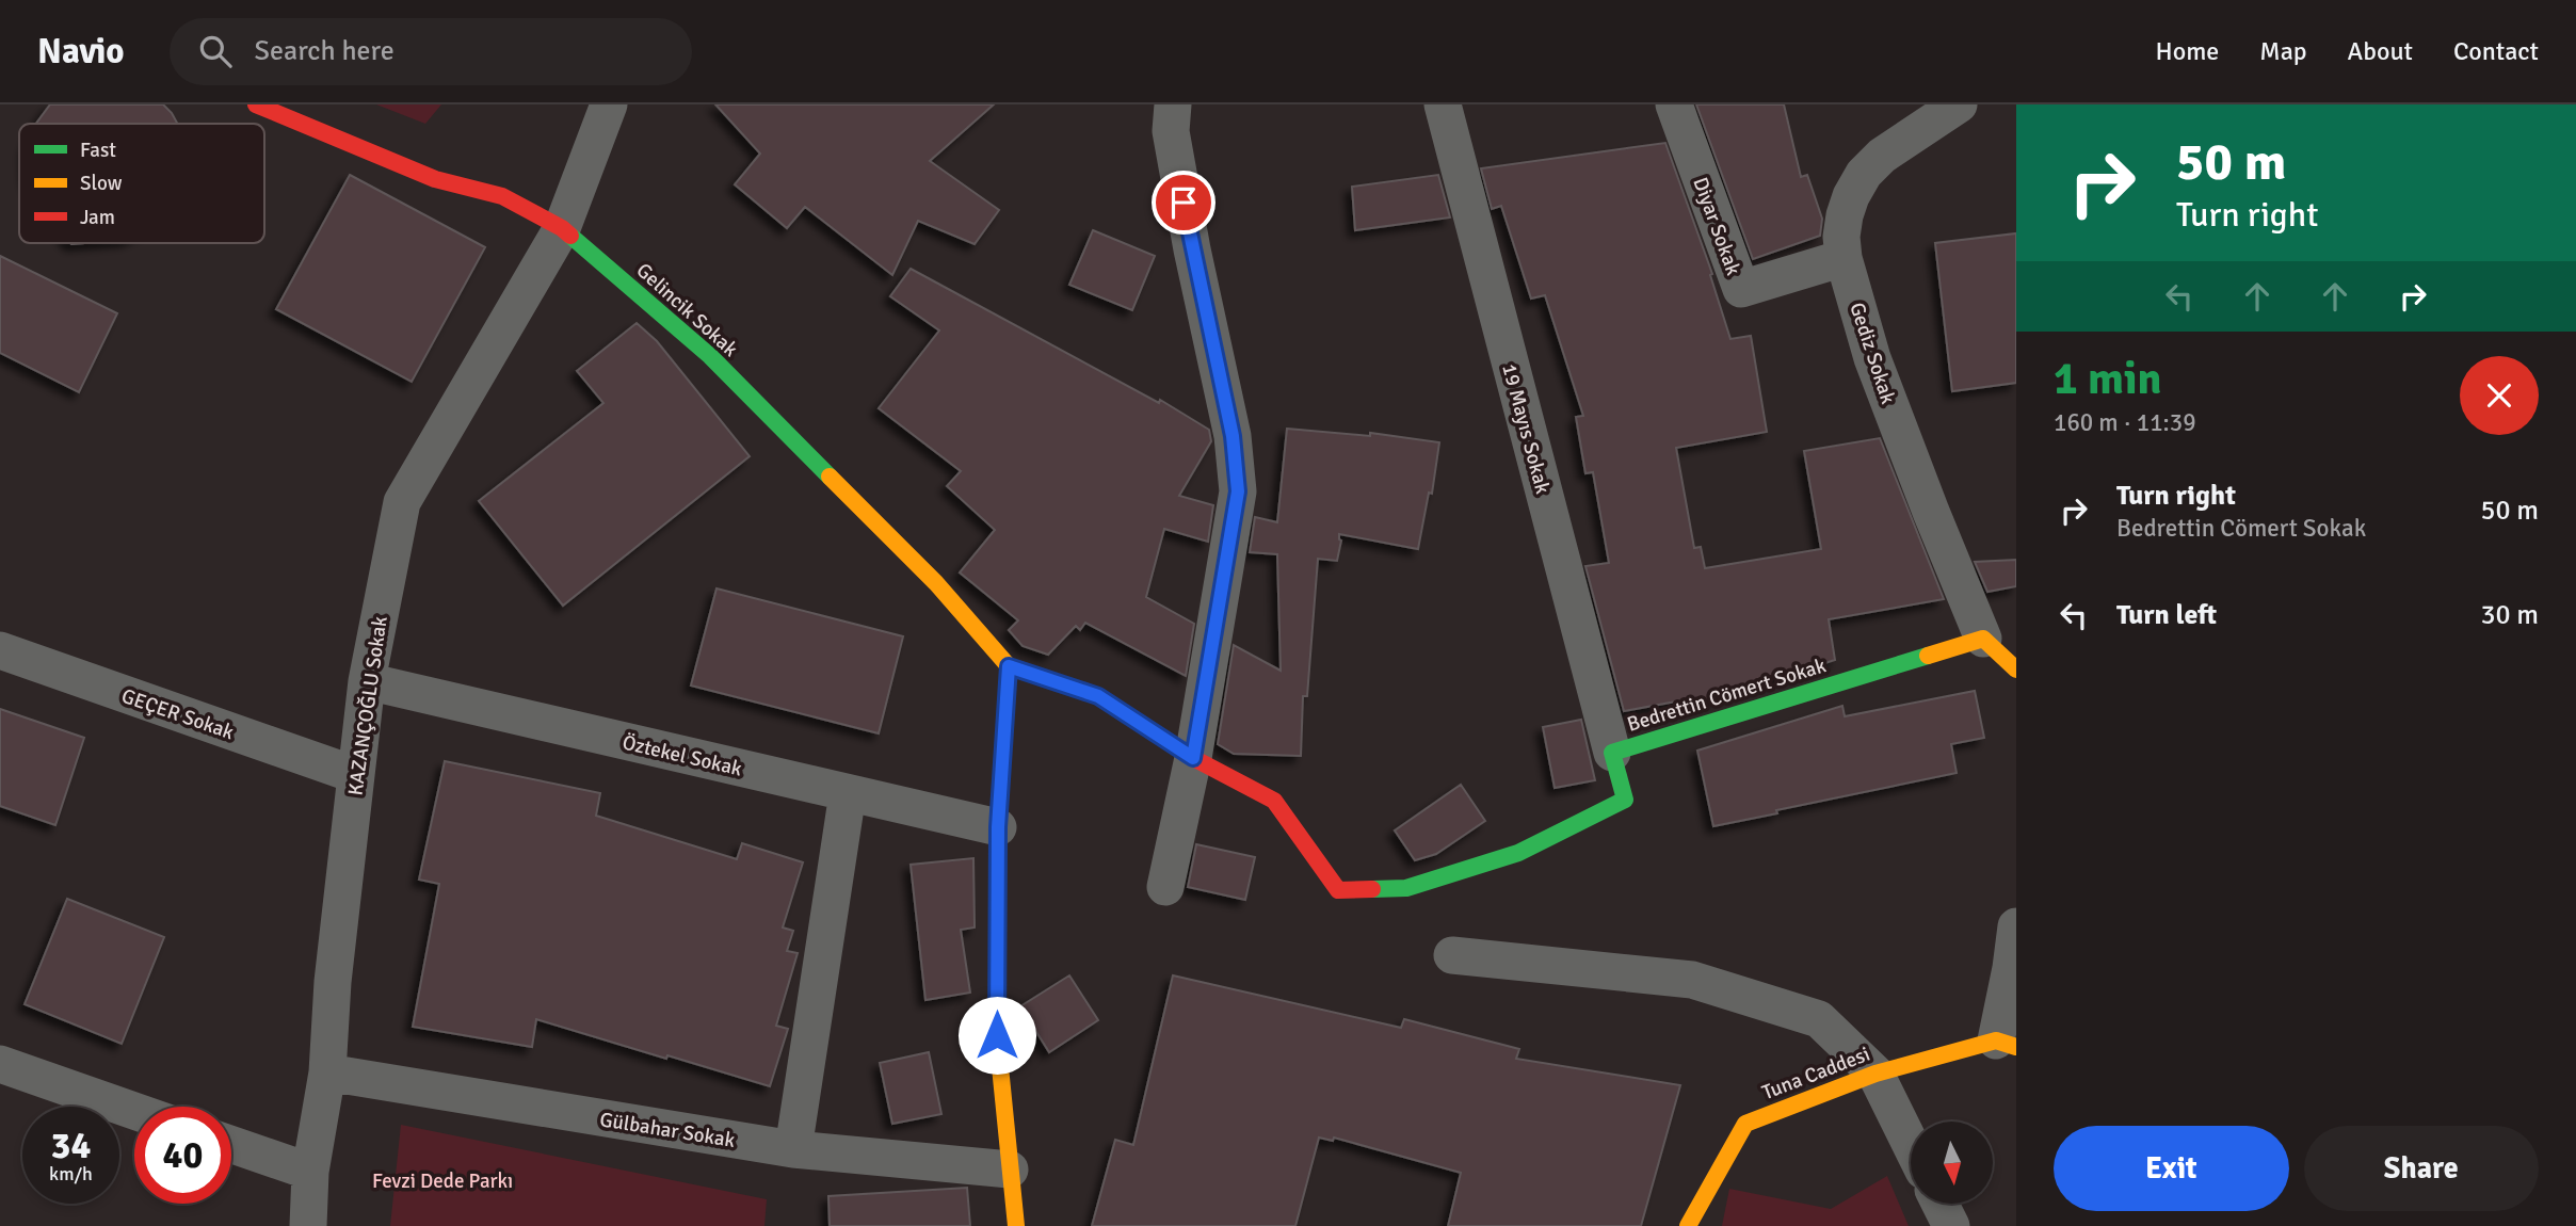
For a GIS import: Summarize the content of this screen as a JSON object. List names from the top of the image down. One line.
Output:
{"streets":{"street":["Diyar Sokak","Gelincik Sokak","Gediz Sokak","19 Mayıs Sokak","Bedrettin Cömert Sokak","KAZANÇOĞLU Sokak","GEÇER Sokak","Öztekel Sokak","Tuna Caddesi","Gülbahar Sokak"]},"crossings":[["Diyar Sokak","Gediz Sokak"],["Gelincik Sokak","Bedrettin Cömert Sokak"],["Gelincik Sokak","KAZANÇOĞLU Sokak"],["Gediz Sokak","Bedrettin Cömert Sokak"],["19 Mayıs Sokak","Bedrettin Cömert Sokak"],["KAZANÇOĞLU Sokak","GEÇER Sokak"],["KAZANÇOĞLU Sokak","Öztekel Sokak"],["KAZANÇOĞLU Sokak","Gülbahar Sokak"]],"parks":["Fevzi Dede Parkı"],"legend":["Fast","Slow","Jam"],"north":"bottom","page":{"header":"Navio","search":"Search here","nav":["Home","Map","About","Contact"],"turn":["50 m","Turn right"],"heading":["1 min","160 m · 11:39"],"list":[{"name":"Turn right","note":"Bedrettin Cömert Sokak","value":"50 m"},{"name":"Turn left","value":"30 m"}],"speed":"34 km/h","limit":"40","buttons":["Exit","Share"]}}
